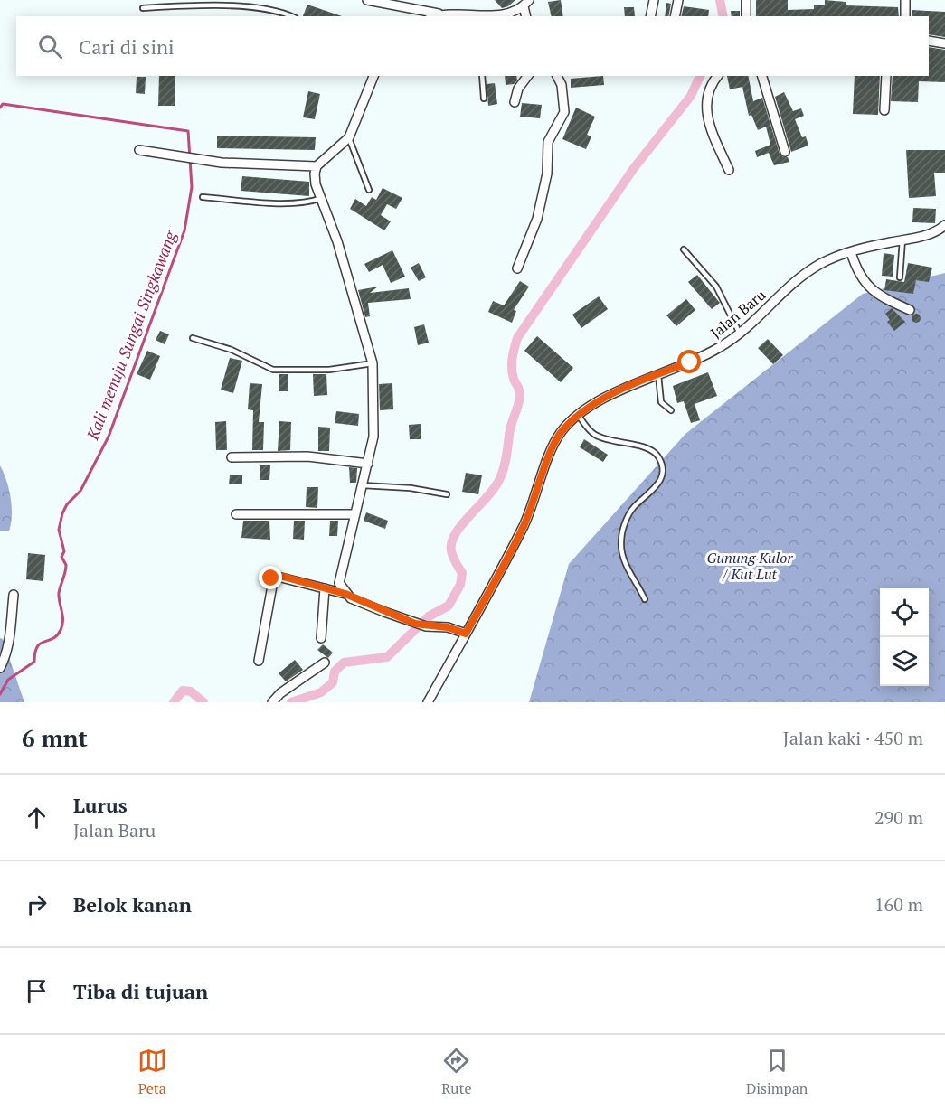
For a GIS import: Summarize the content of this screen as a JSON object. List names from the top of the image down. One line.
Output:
{"streets":{"street":["Jalan Baru"]},"water":["Kali menuju Sungai Singkawang"],"parks":["Gunung Kulor / Kut Lut"],"page":{"search":"Cari di sini","heading":["6 mnt","Jalan kaki · 450 m"],"list":[["Lurus","Jalan Baru","290 m"],["Belok kanan","160 m"],"Tiba di tujuan"],"nav":["Peta","Rute","Disimpan"]}}
